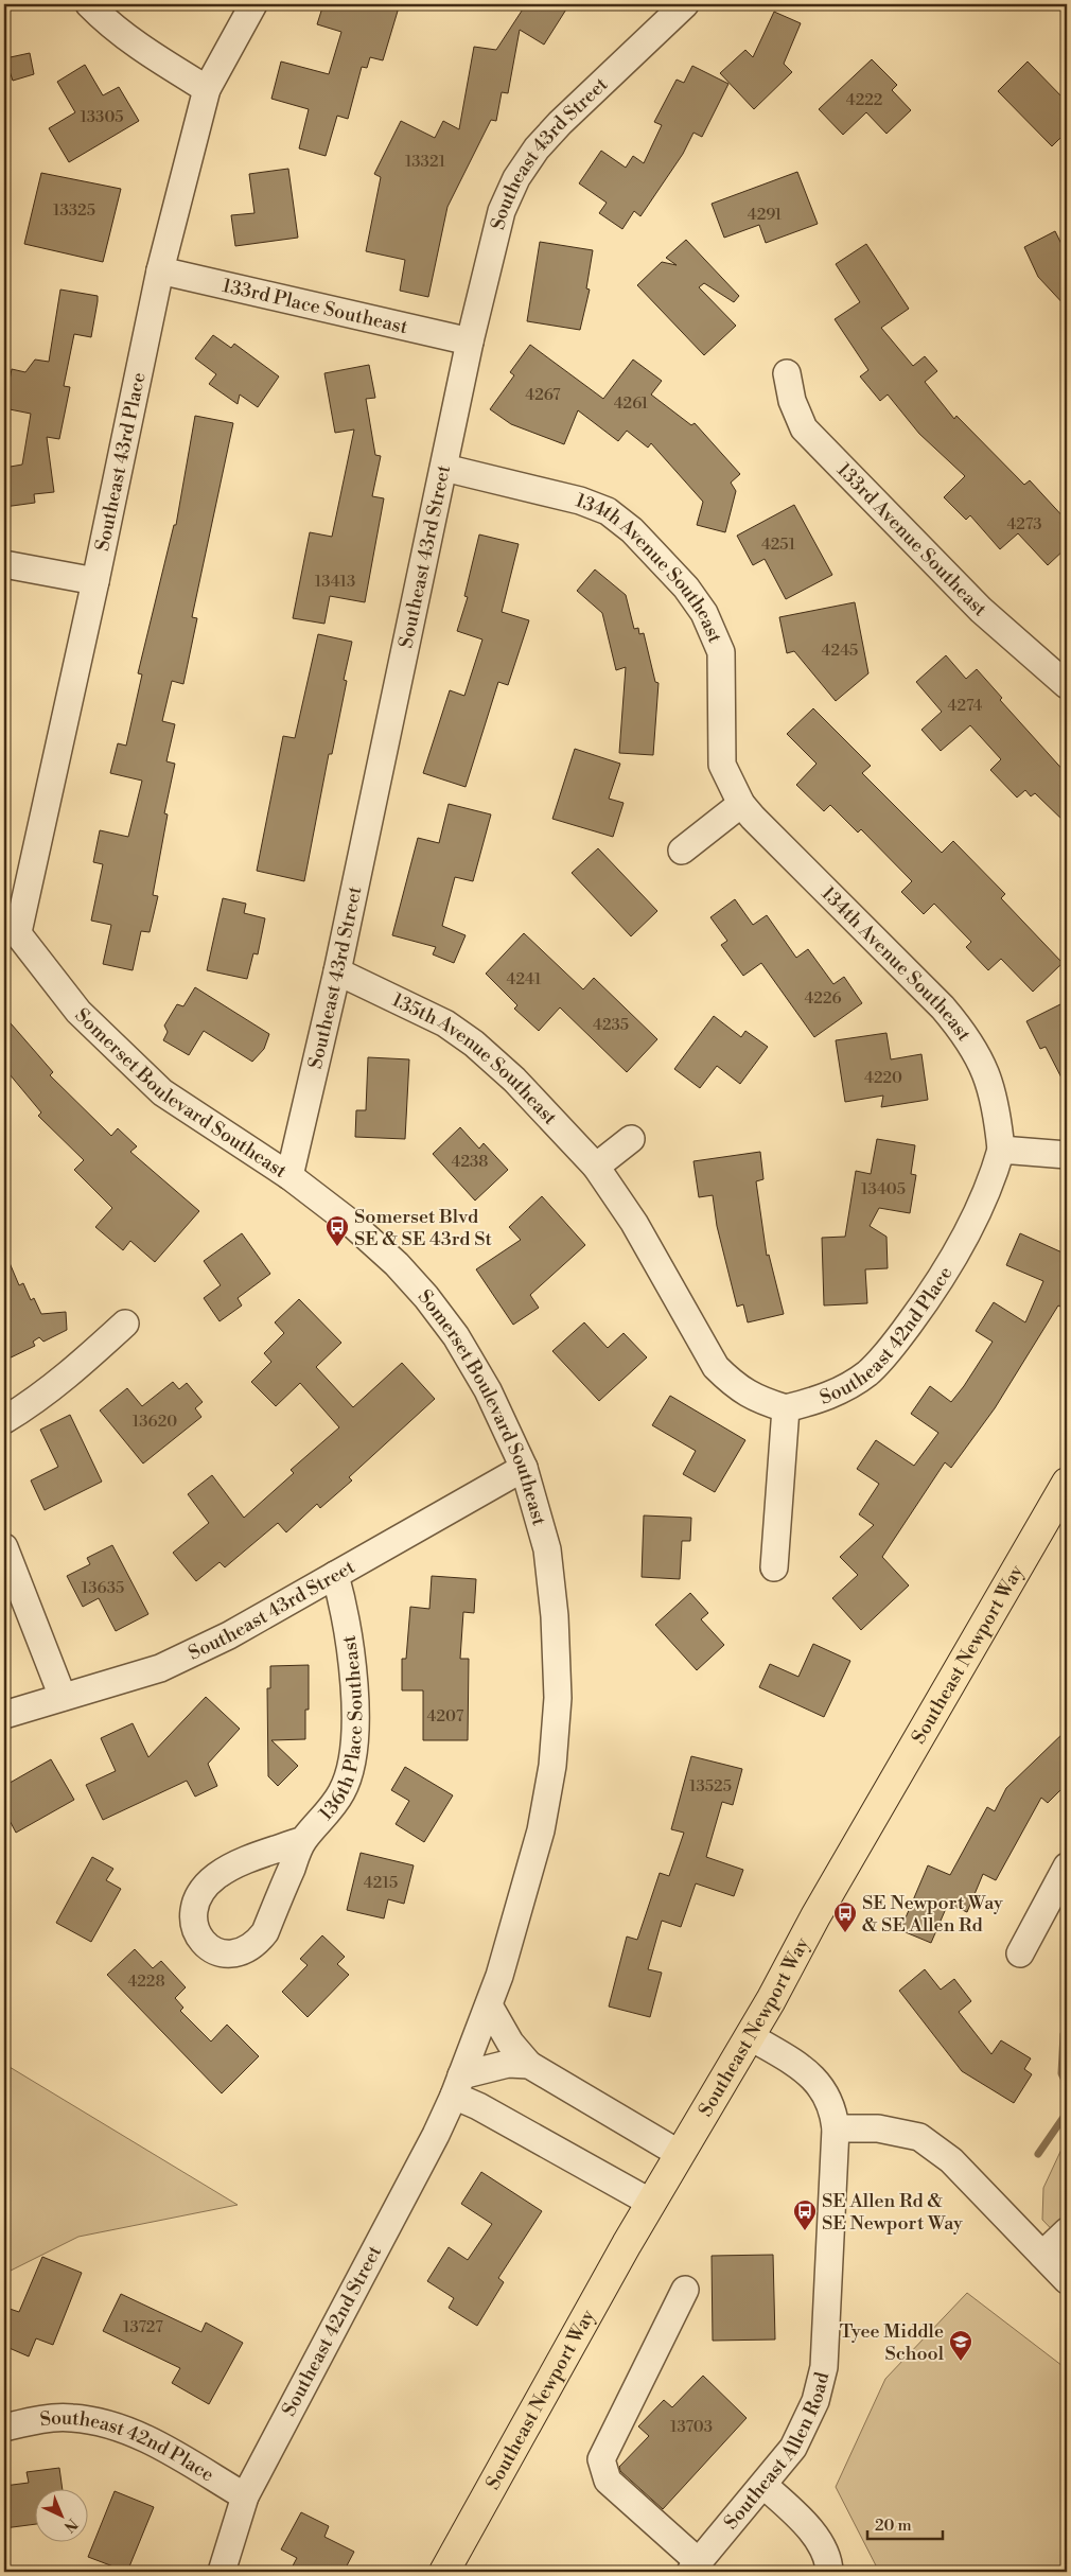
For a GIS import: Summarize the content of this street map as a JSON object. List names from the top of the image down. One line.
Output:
{"streets":{"main road":["Southeast Newport Way"],"street":["Southeast 43rd Street","133rd Place Southeast","Southeast 43rd Place","133rd Avenue Southeast","134th Avenue Southeast","135th Avenue Southeast","Somerset Boulevard Southeast","Southeast 42nd Place","136th Place Southeast","Southeast 42nd Street","Southeast Allen Road"]},"crossings":[["Southeast 43rd Street","133rd Place Southeast"],["Southeast 43rd Street","134th Avenue Southeast"],["Southeast 43rd Street","135th Avenue Southeast"],["Southeast 43rd Street","Somerset Boulevard Southeast"],["Southeast 43rd Street","136th Place Southeast"],["133rd Place Southeast","Southeast 43rd Place"],["Southeast 43rd Place","Somerset Boulevard Southeast"],["134th Avenue Southeast","Southeast 42nd Place"],["135th Avenue Southeast","Southeast 42nd Place"],["Somerset Boulevard Southeast","Southeast 42nd Street"],["Southeast 42nd Place","Southeast 42nd Street"],["Southeast Newport Way","Southeast Allen Road"]],"places":{"bus stop":["Somerset Blvd SE & SE 43rd St","SE Newport Way & SE Allen Rd","SE Allen Rd & SE Newport Way"],"school or university":["Tyee Middle School"]},"house_numbers":["4222","13305","13321","13325","4291","4267","4261","4273","4251","13413","4245","4274","4241","4226","4235","4220","4238","13405","13620","13635","4207","13525","4215","4228","13727","13703"],"scale_bar":"20 m","north":"bottom right"}
